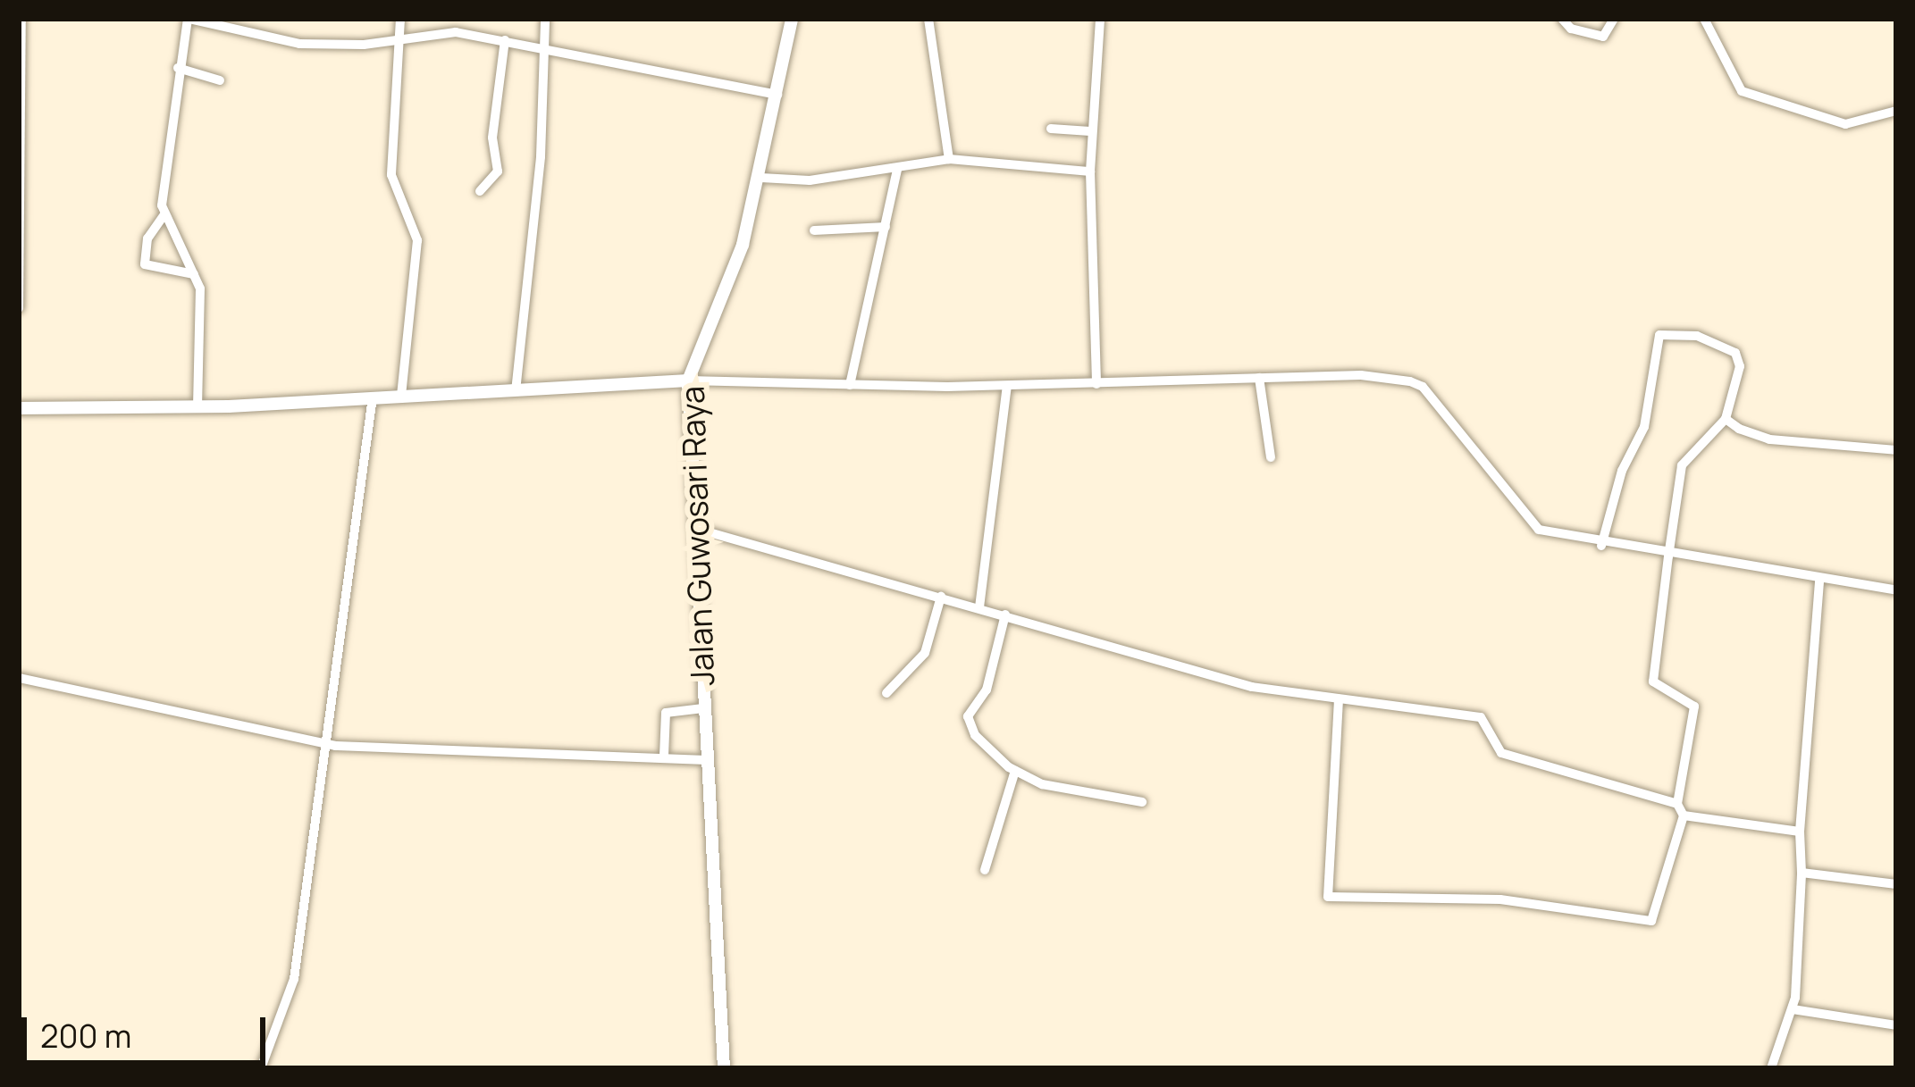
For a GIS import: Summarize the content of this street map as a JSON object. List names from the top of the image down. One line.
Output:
{"streets":{"street":["Jalan Guwosari Raya"]},"scale_bar":"200 m"}
